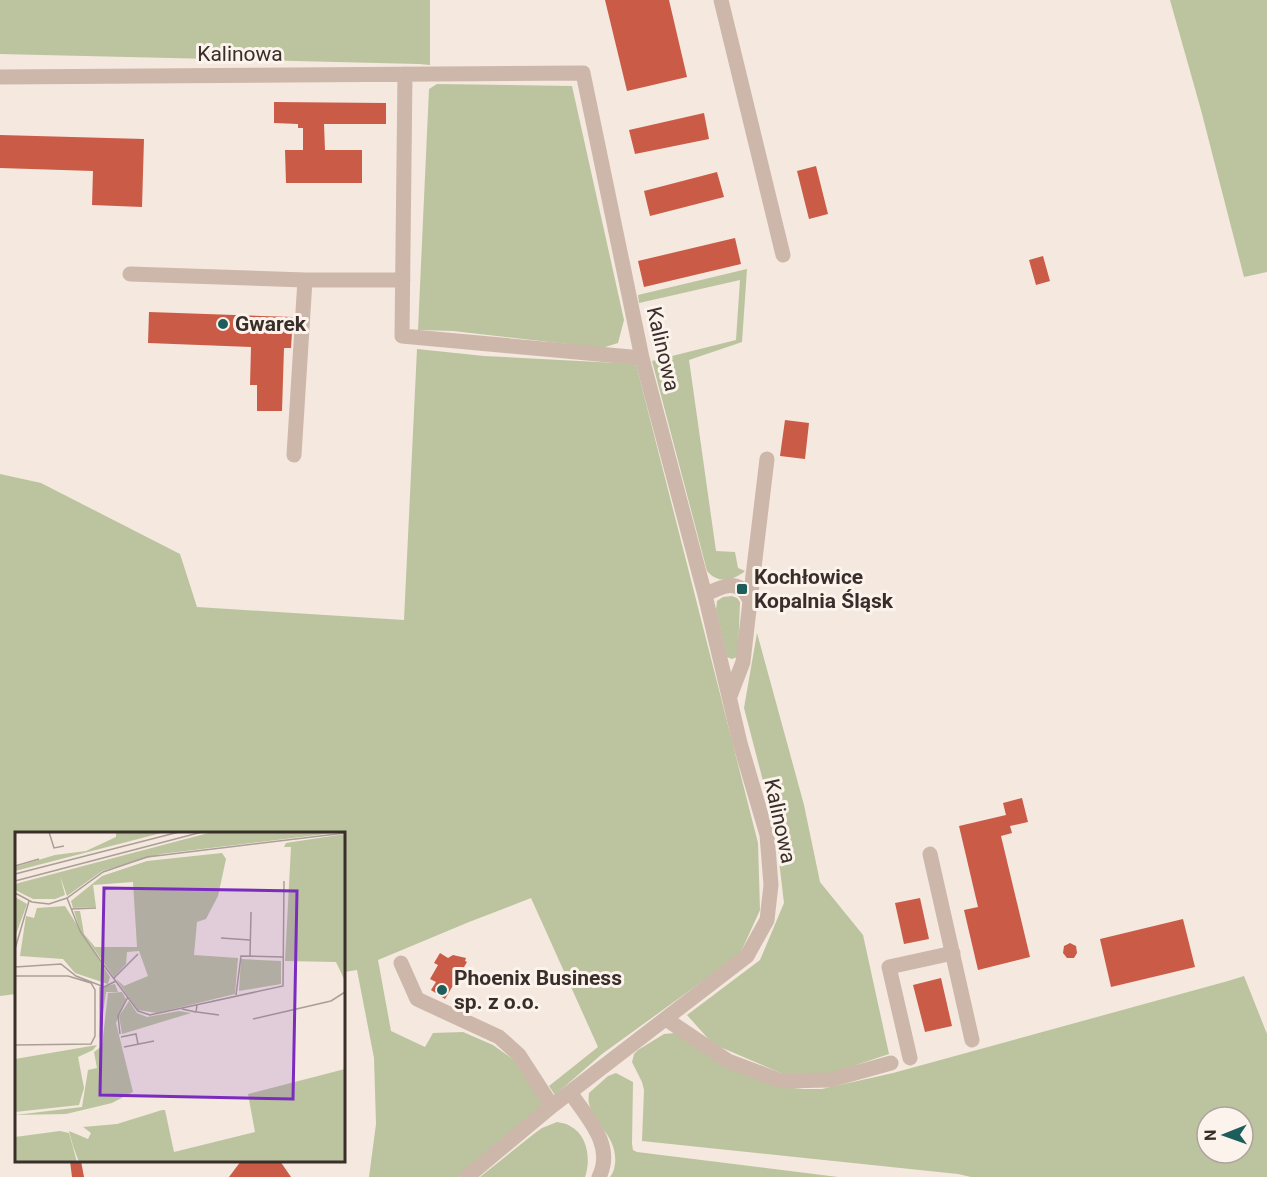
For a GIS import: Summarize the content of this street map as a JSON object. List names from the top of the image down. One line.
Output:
{"streets":{"street":["Kalinowa"]},"places":{"other":["Gwarek","Phoenix Business sp. z o.o."],"transit":["Kochłowice Kopalnia Śląsk"]},"north":"left"}
